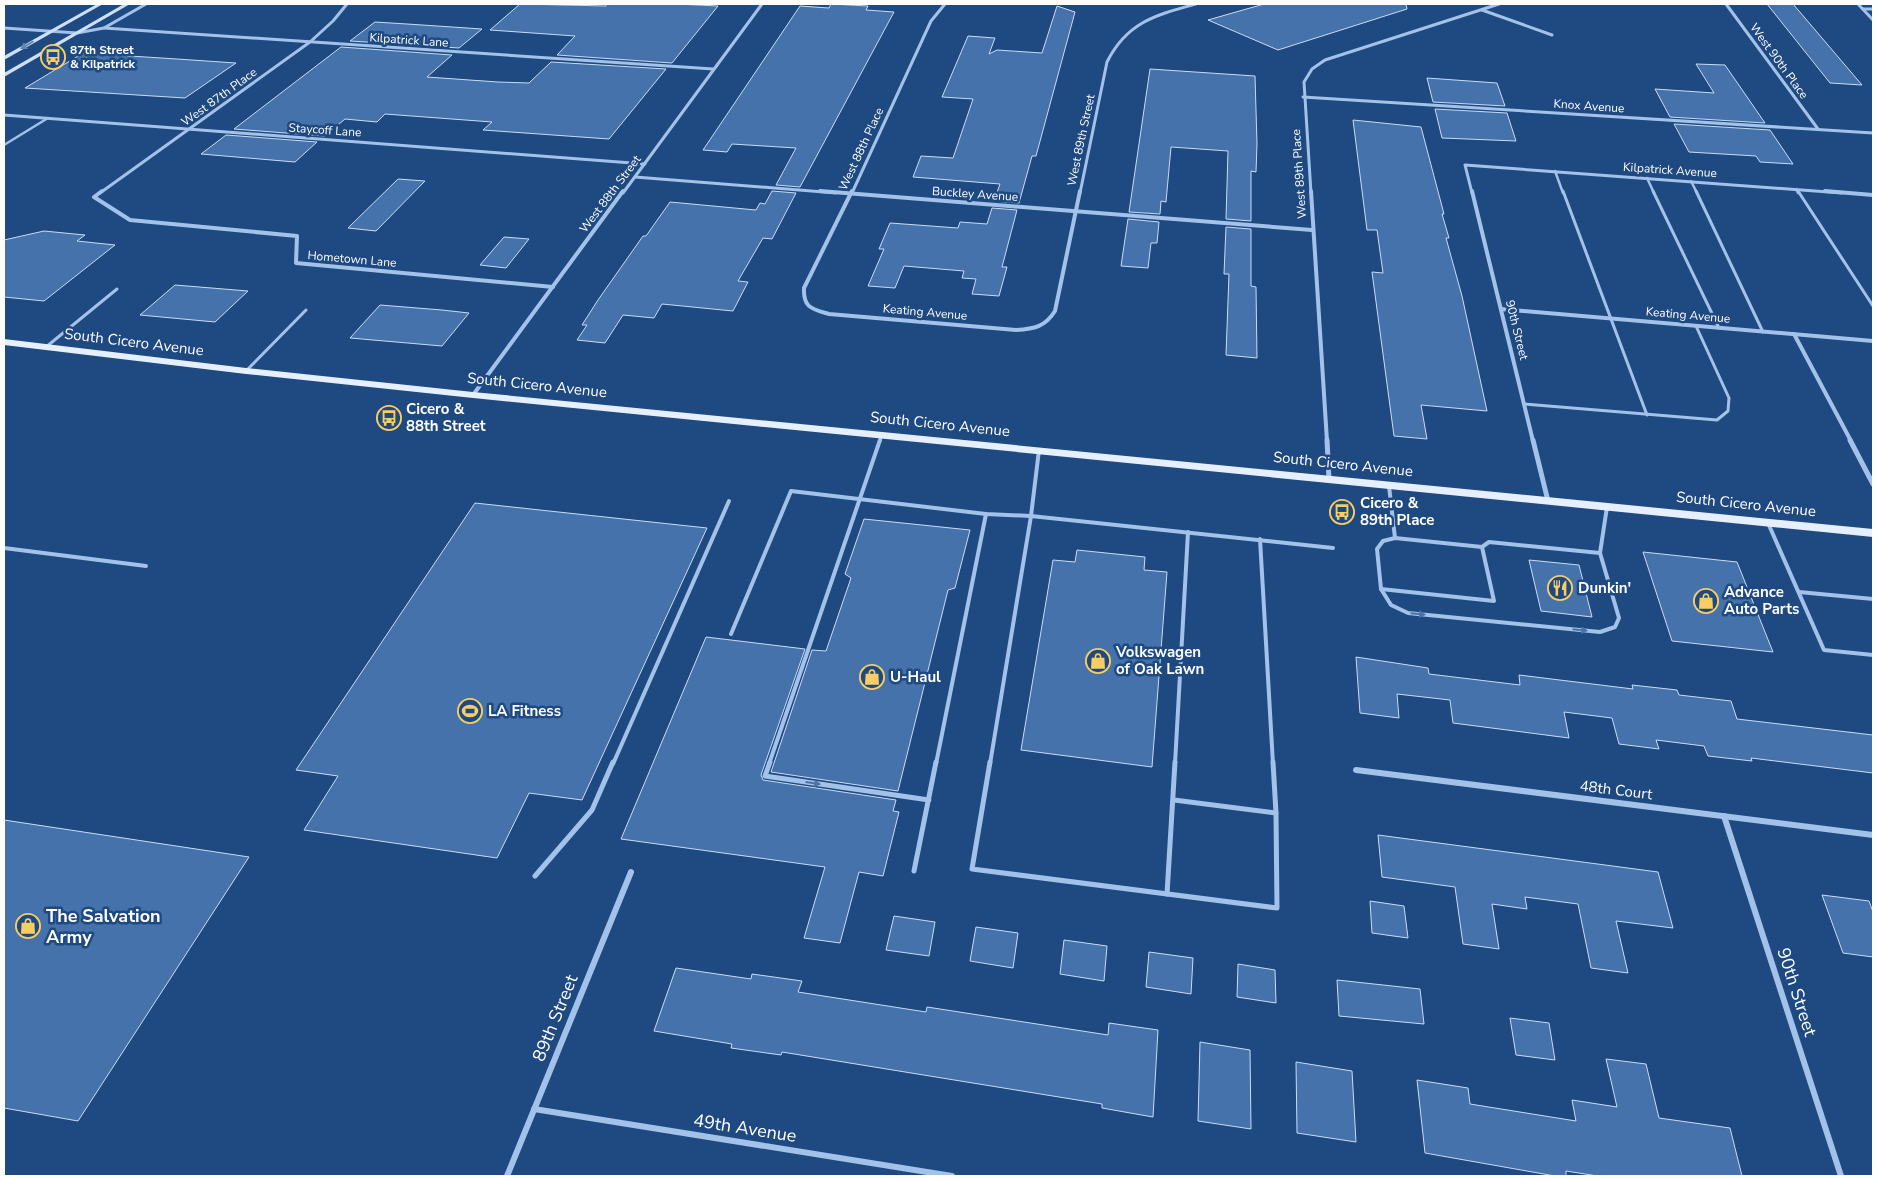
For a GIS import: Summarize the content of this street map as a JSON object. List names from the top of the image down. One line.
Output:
{"streets":{"main road":["South Cicero Avenue"],"street":["Kilpatrick Lane","West 90th Place","West 87th Place","Knox Avenue","Staycoff Lane","West 89th Street","West 88th Place","Kilpatrick Avenue","West 89th Place","West 88th Street","Buckley Avenue","Hometown Lane","Keating Avenue","90th Street","48th Court","89th Street","49th Avenue"]},"crossings":[["Kilpatrick Lane","West 87th Place"],["Kilpatrick Lane","West 88th Street"],["West 90th Place","Knox Avenue"],["West 87th Place","Staycoff Lane"],["West 87th Place","Hometown Lane"],["Knox Avenue","West 89th Place"],["Staycoff Lane","West 88th Street"],["West 89th Street","Buckley Avenue"],["West 89th Street","Keating Avenue"],["West 88th Place","Buckley Avenue"],["West 88th Place","Keating Avenue"],["Kilpatrick Avenue","90th Street"],["West 89th Place","Buckley Avenue"],["West 89th Place","South Cicero Avenue"],["West 88th Street","Buckley Avenue"],["West 88th Street","Hometown Lane"],["West 88th Street","South Cicero Avenue"],["Keating Avenue","90th Street"],["90th Street","South Cicero Avenue"],["90th Street","48th Court"],["89th Street","49th Avenue"]],"places":{"bus stop":["87th Street & Kilpatrick","Cicero & 88th Street","Cicero & 89th Place"],"restaurant":["Dunkin'"],"shop":["Advance Auto Parts","Volkswagen of Oak Lawn","U-Haul","The Salvation Army"],"sports":["LA Fitness"]}}
